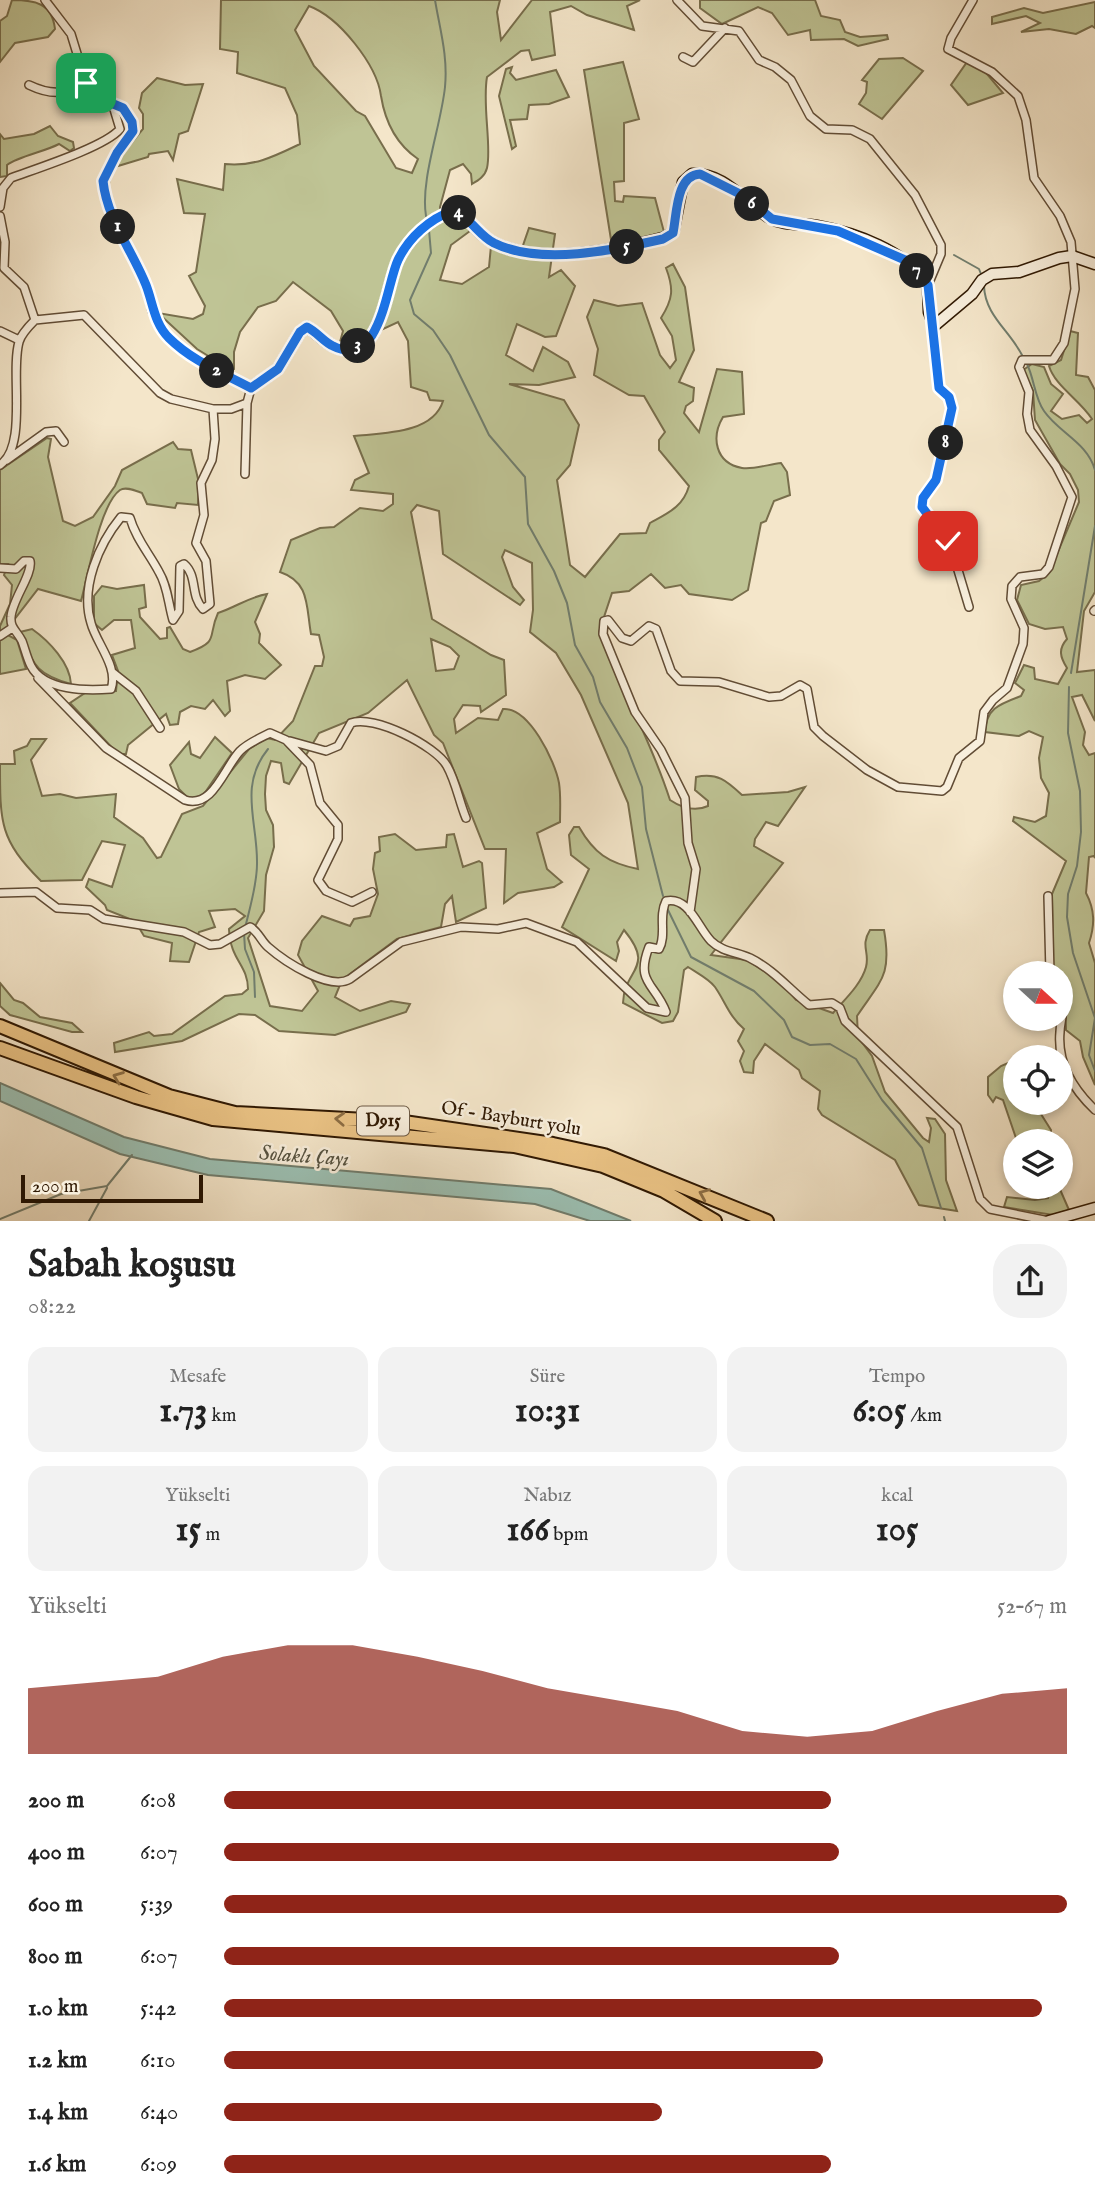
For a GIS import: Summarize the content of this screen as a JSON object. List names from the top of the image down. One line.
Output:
{"streets":{"highway":["Of - Bayburt yolu","D915"]},"water":["Solaklı Çayı"],"scale_bar":"200 m","north":"right","page":{"pins":["6","4","1","5","7","3","2","8"],"scale":"200 m","heading":["Sabah koşusu","08:22"],"stats":[["Mesafe","1.73 km"],["Süre","10:31"],["Tempo","6:05 /km"],["Yükselti","15 m"],["Nabız","166 bpm"],["kcal","105"]],"chart":["Yükselti","52–67 m"],"list":[{"name":"200 m","note":"6:08"},{"name":"400 m","note":"6:07"},{"name":"600 m","note":"5:39"},{"name":"800 m","note":"6:07"},{"name":"1.0 km","note":"5:42"},{"name":"1.2 km","note":"6:10"},{"name":"1.4 km","note":"6:40"},{"name":"1.6 km","note":"6:09"}]}}
